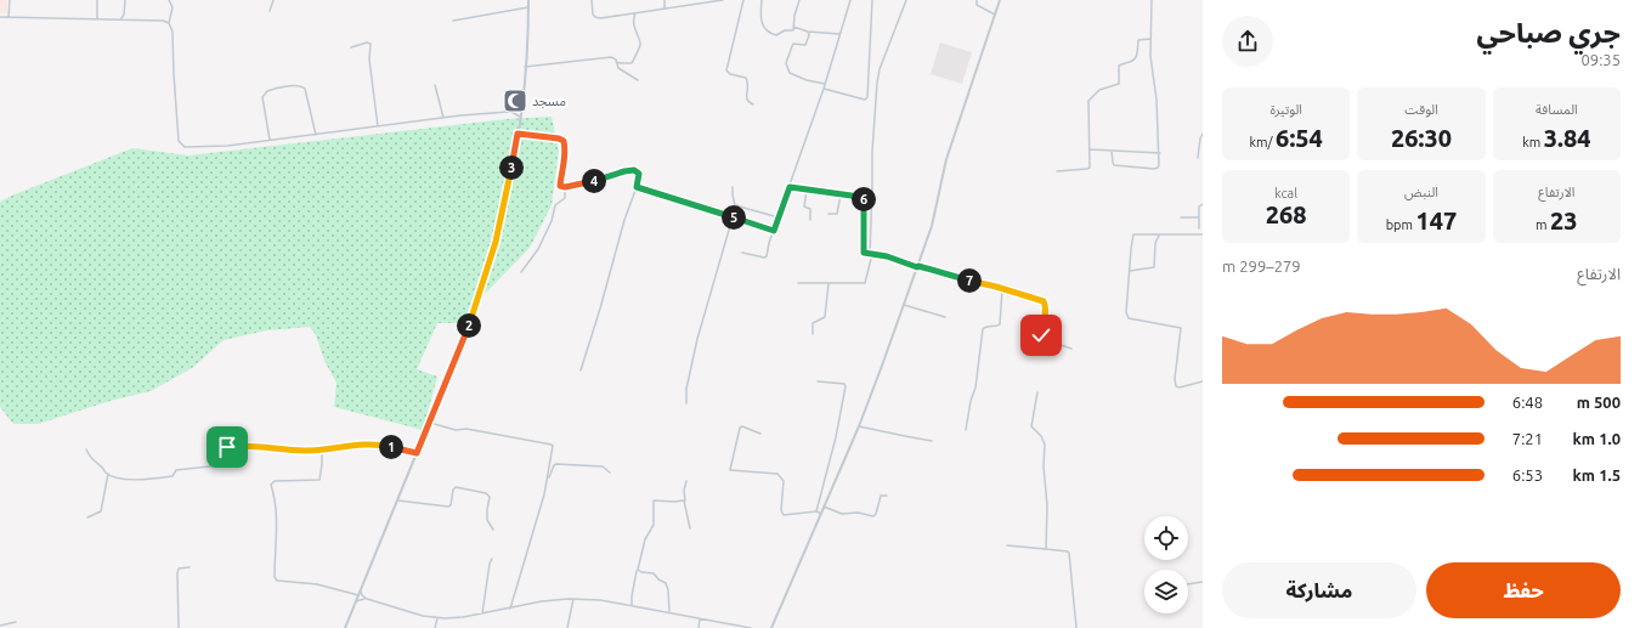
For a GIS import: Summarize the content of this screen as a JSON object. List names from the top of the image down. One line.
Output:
{"places":{"mosque":["مسجد"]},"page":{"heading":["جري صباحي","09:35"],"stats":[["المسافة","3.84 km"],["الوقت","26:30"],["الوتيرة","6:54 /km"],["الارتفاع","23 m"],["النبض","147 bpm"],["kcal","268"]],"pins":["3","4","6","5","7","2","1"],"chart":["الارتفاع","279–299 m"],"list":[{"name":"500 m","note":"6:48"},{"name":"1.0 km","note":"7:21"},{"name":"1.5 km","note":"6:53"}],"buttons":["حفظ","مشاركة"]}}
